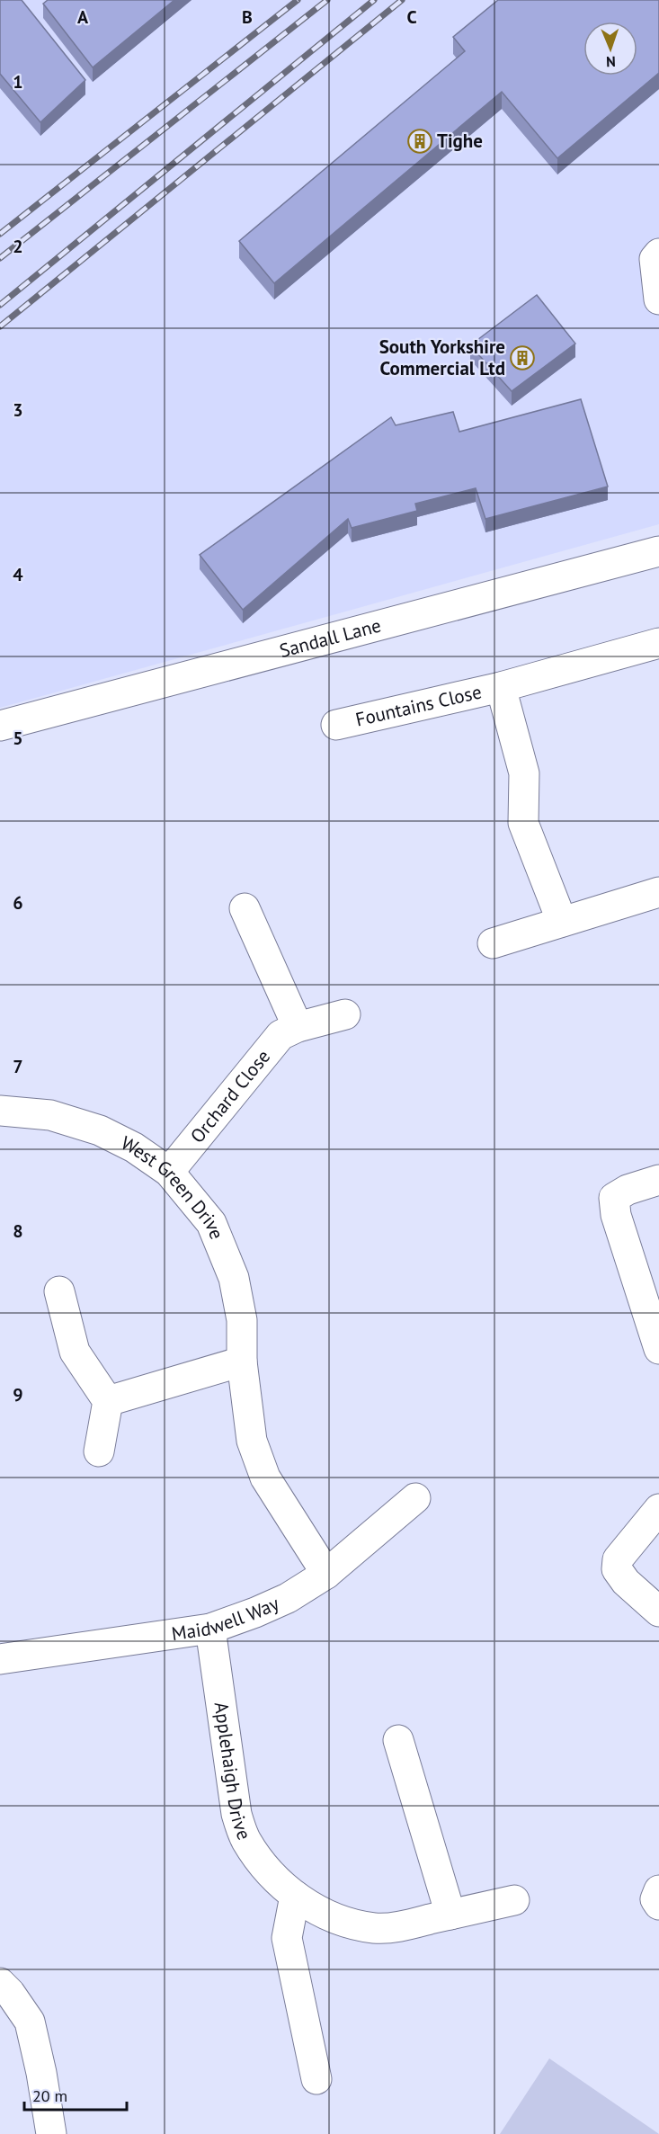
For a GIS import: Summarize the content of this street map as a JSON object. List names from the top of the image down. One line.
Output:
{"streets":{"street":["Sandall Lane","Fountains Close","Orchard Close","West Green Drive","Maidwell Way","Applehaigh Drive"]},"crossings":[["Orchard Close","West Green Drive"],["West Green Drive","Maidwell Way"],["Maidwell Way","Applehaigh Drive"]],"places":{"building":["Tighe","South Yorkshire Commercial Ltd"]},"scale_bar":"20 m","north":"bottom","grid":{"columns":["A","B","C"],"rows":["1","2","3","4","5","6","7","8","9"]}}
